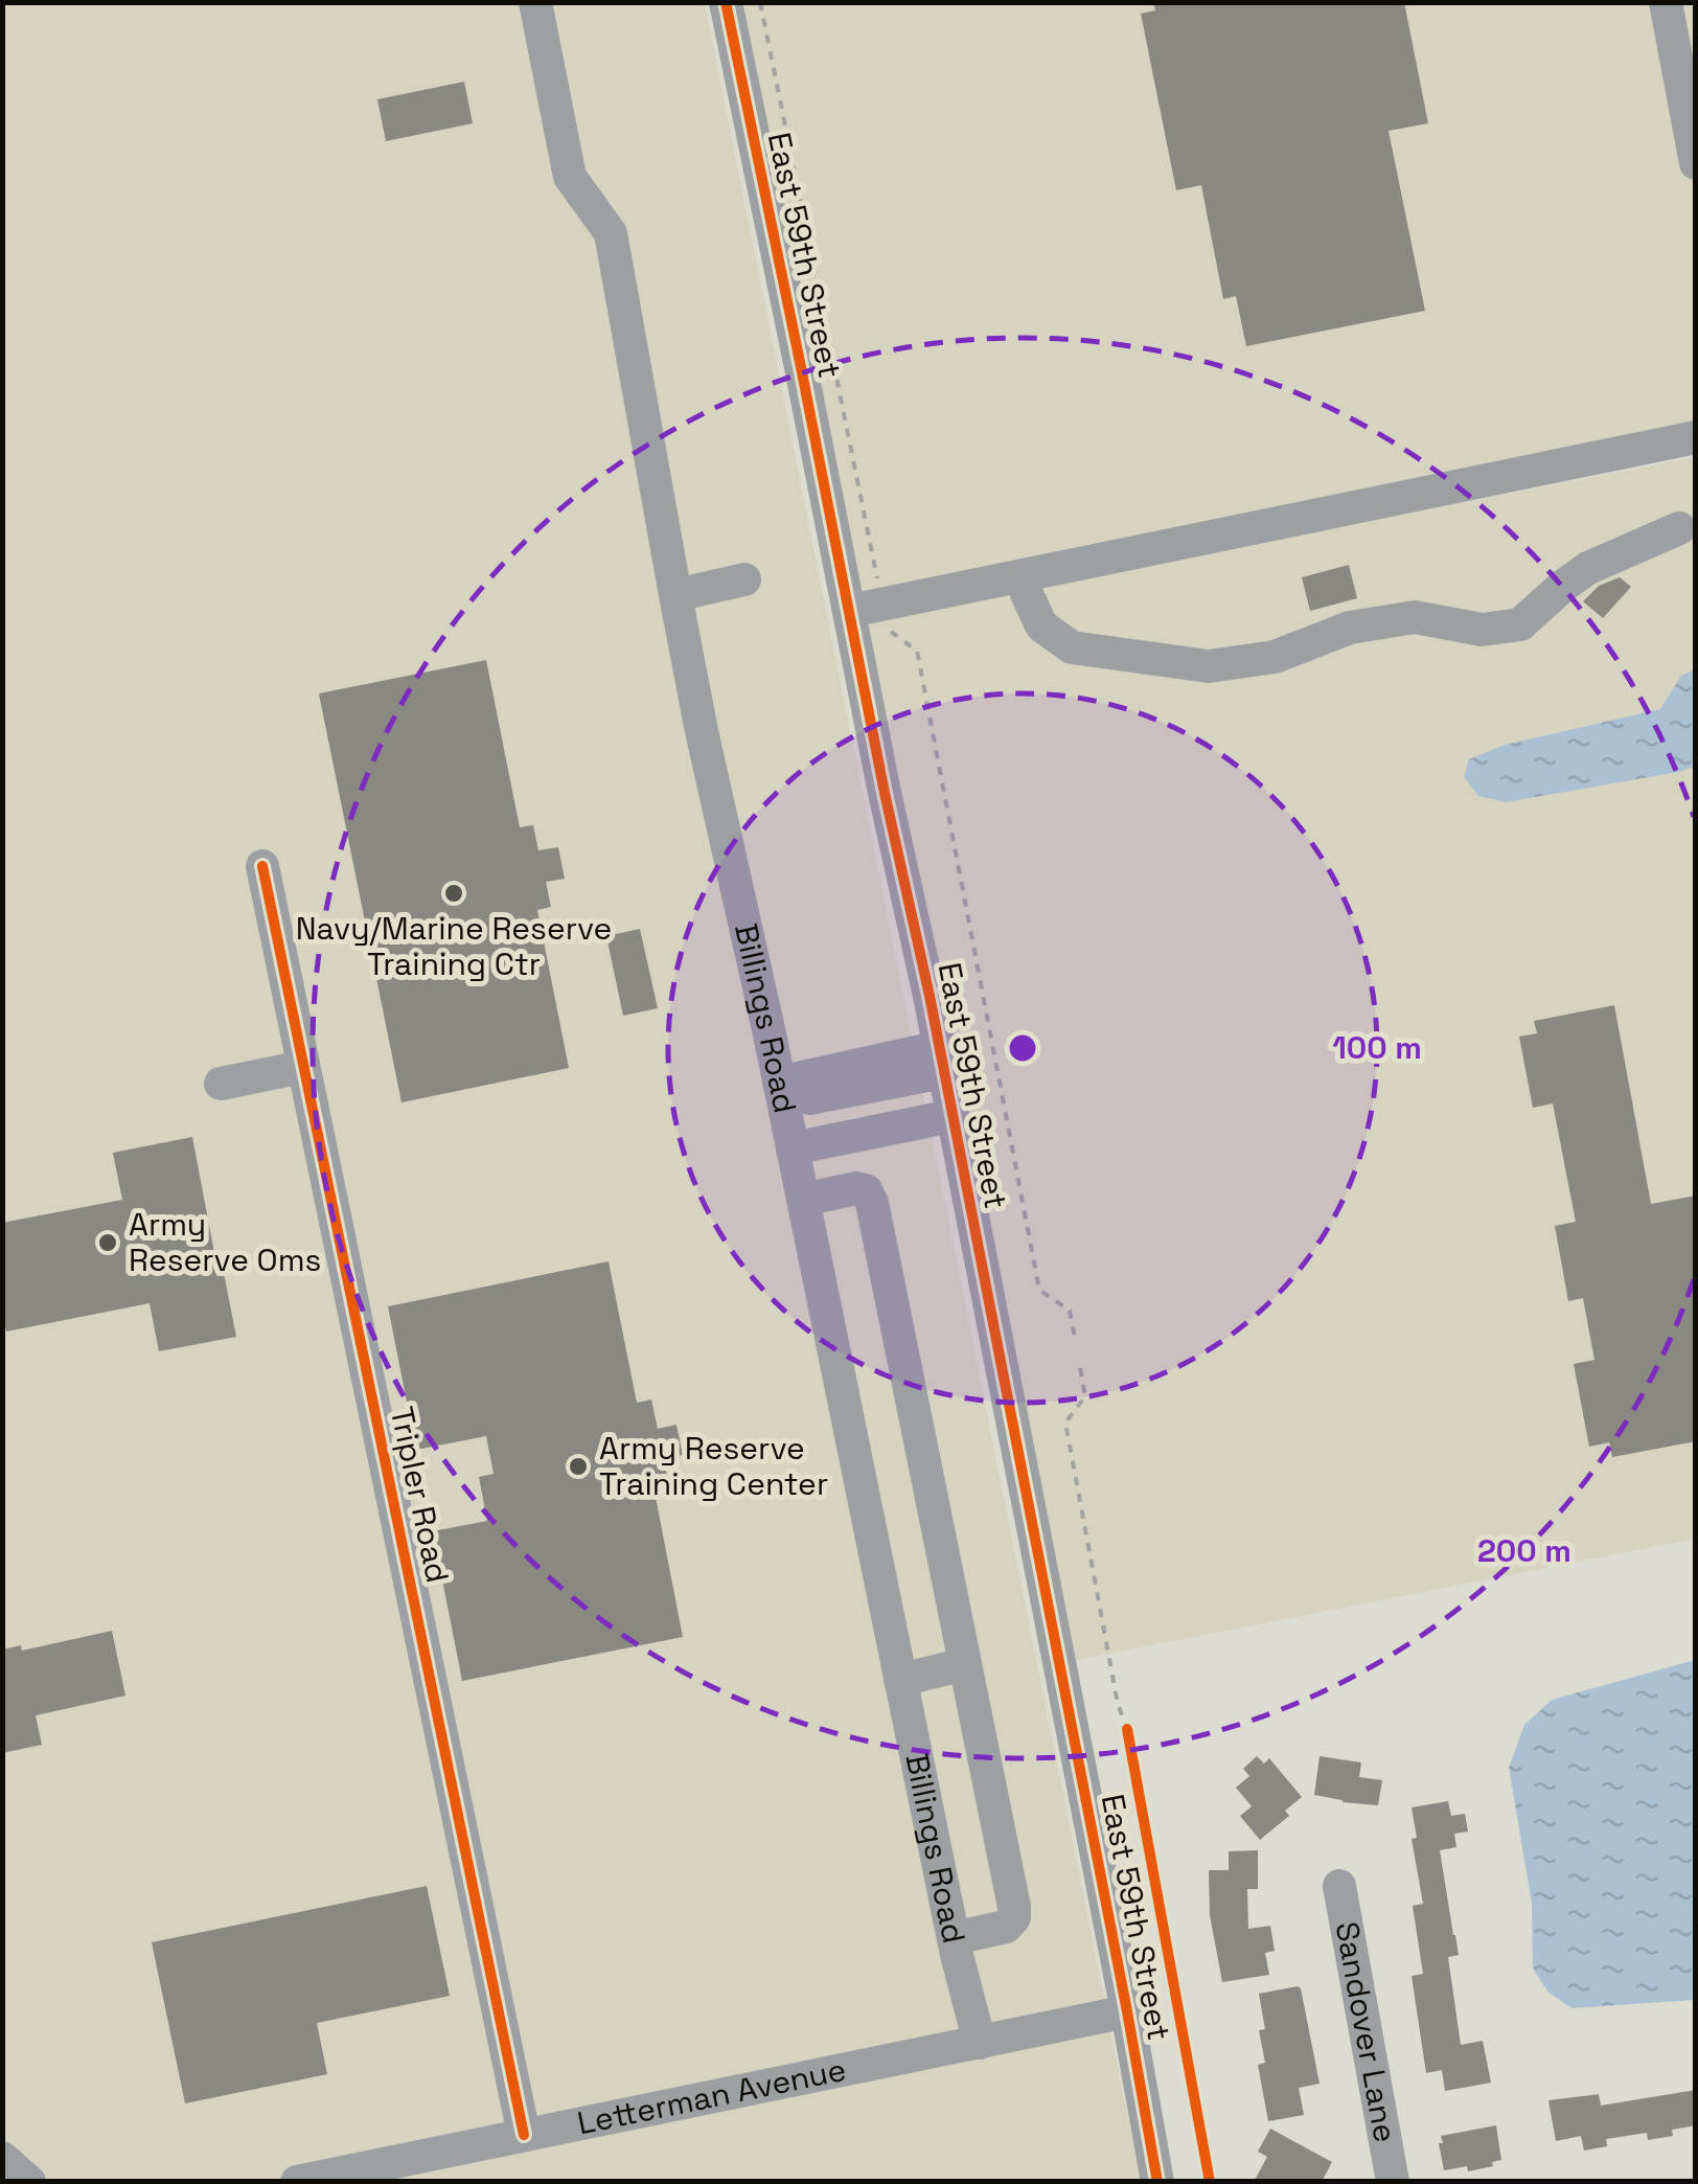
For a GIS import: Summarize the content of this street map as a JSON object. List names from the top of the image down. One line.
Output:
{"streets":{"street":["East 59th Street","Billings Road","Tripler Road","Sandover Lane","Letterman Avenue"]},"crossings":[["East 59th Street","Letterman Avenue"],["Billings Road","Letterman Avenue"],["Tripler Road","Letterman Avenue"]],"places":["Navy/Marine Reserve Training Ctr","Army Reserve Oms","Army Reserve Training Center"],"rings":["100 m","200 m"]}
